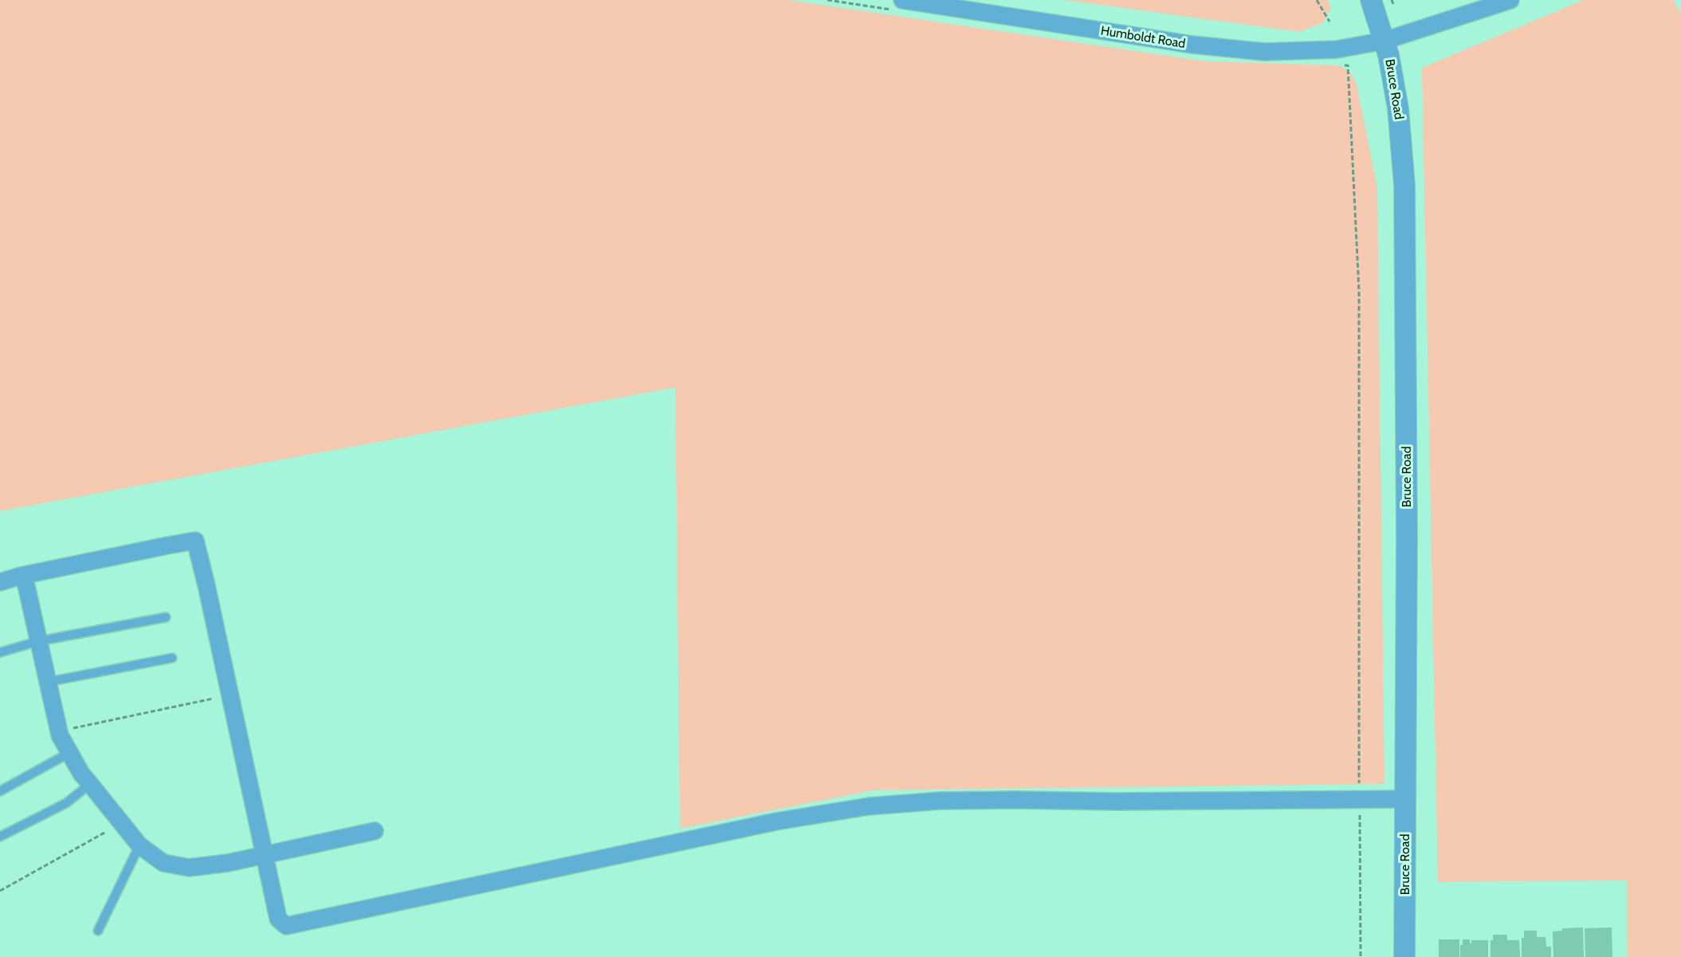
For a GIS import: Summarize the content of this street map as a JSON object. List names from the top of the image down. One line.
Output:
{"streets":{"street":["Humboldt Road","Bruce Road"]},"crossings":[["Humboldt Road","Bruce Road"]]}
